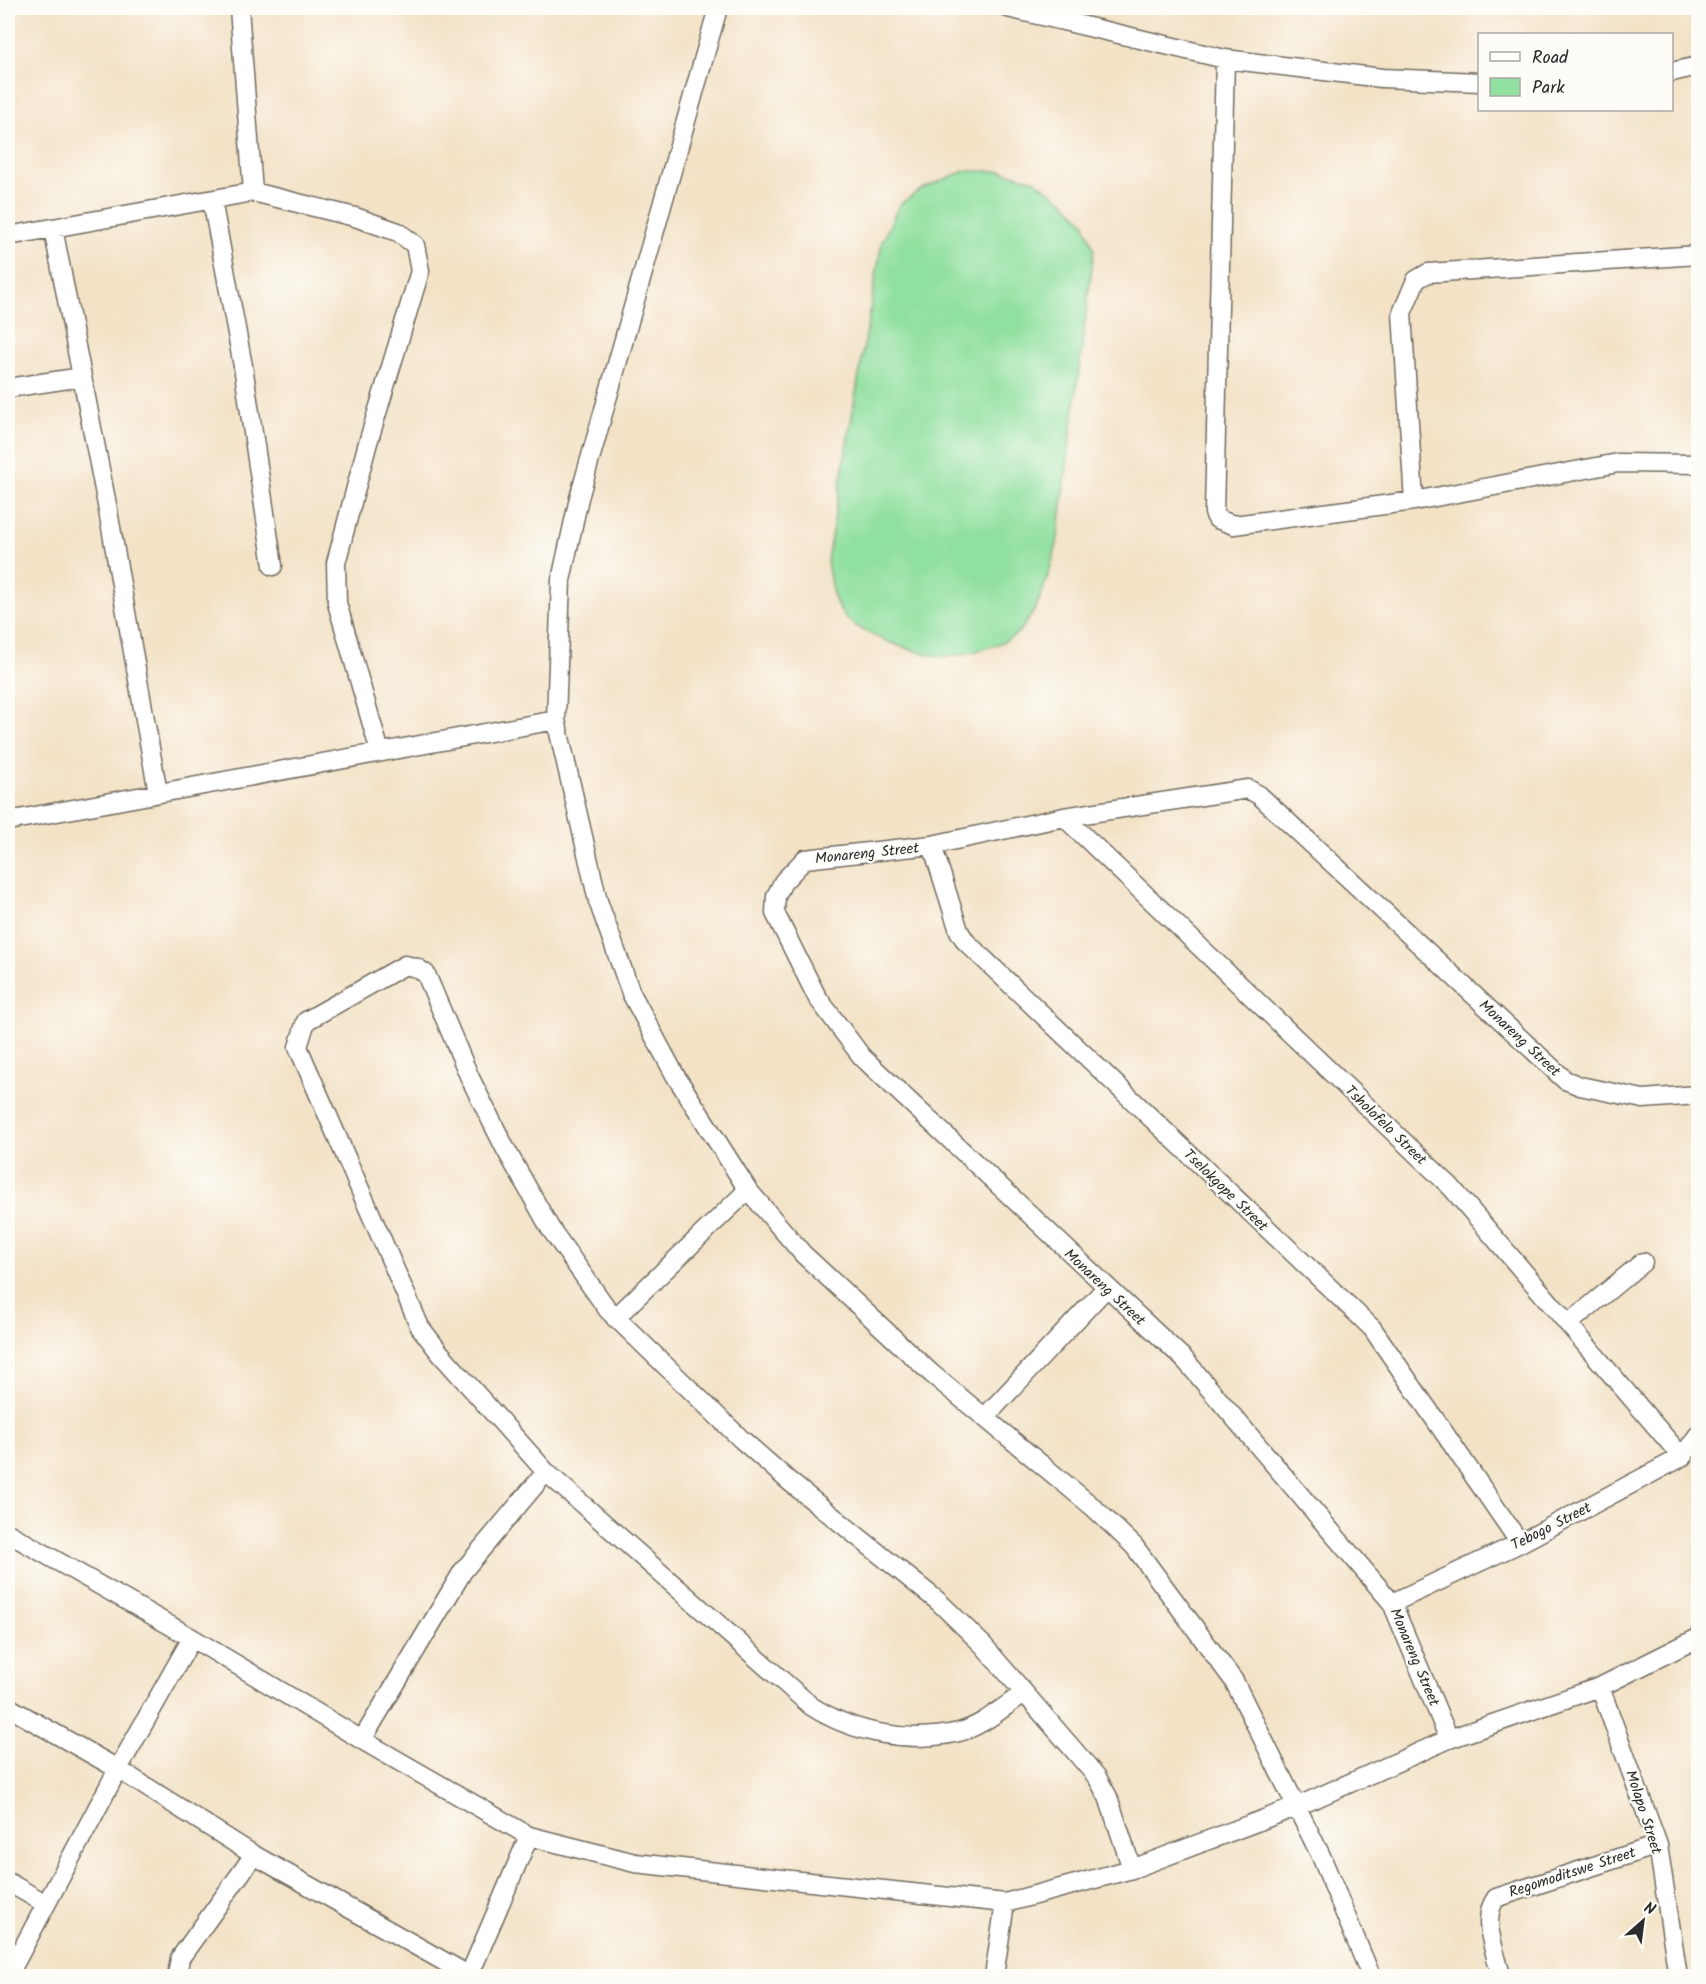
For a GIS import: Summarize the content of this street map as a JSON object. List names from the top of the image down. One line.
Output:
{"streets":{"street":["Monareng Street","Tsholofelo Street","Tselokgope Street","Tebogo Street","Molapo Street","Regomoditswe Street"]},"crossings":[["Monareng Street","Tsholofelo Street"],["Monareng Street","Tselokgope Street"],["Monareng Street","Tebogo Street"],["Tsholofelo Street","Tebogo Street"],["Tselokgope Street","Tebogo Street"],["Molapo Street","Regomoditswe Street"]],"legend":["Road","Park"],"north":"top right"}
